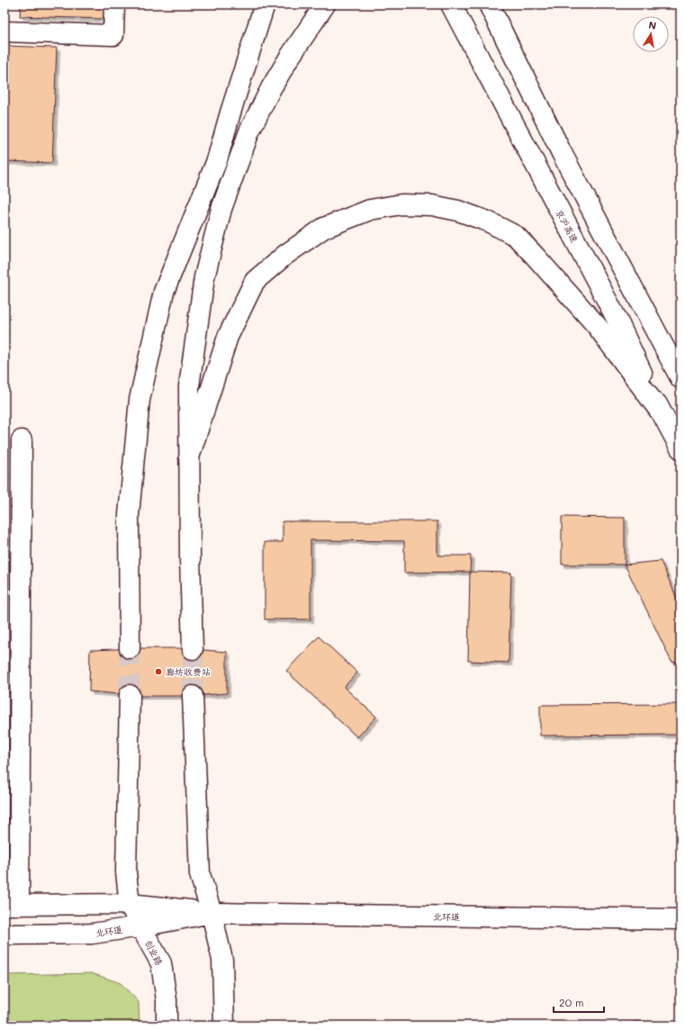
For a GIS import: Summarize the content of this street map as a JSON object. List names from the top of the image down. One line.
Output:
{"streets":{"main road":["京沪高速","北环道","创业路"]},"crossings":[["北环道","创业路"]],"places":["廊坊收费站"],"scale_bar":"20 m","north":"top"}
